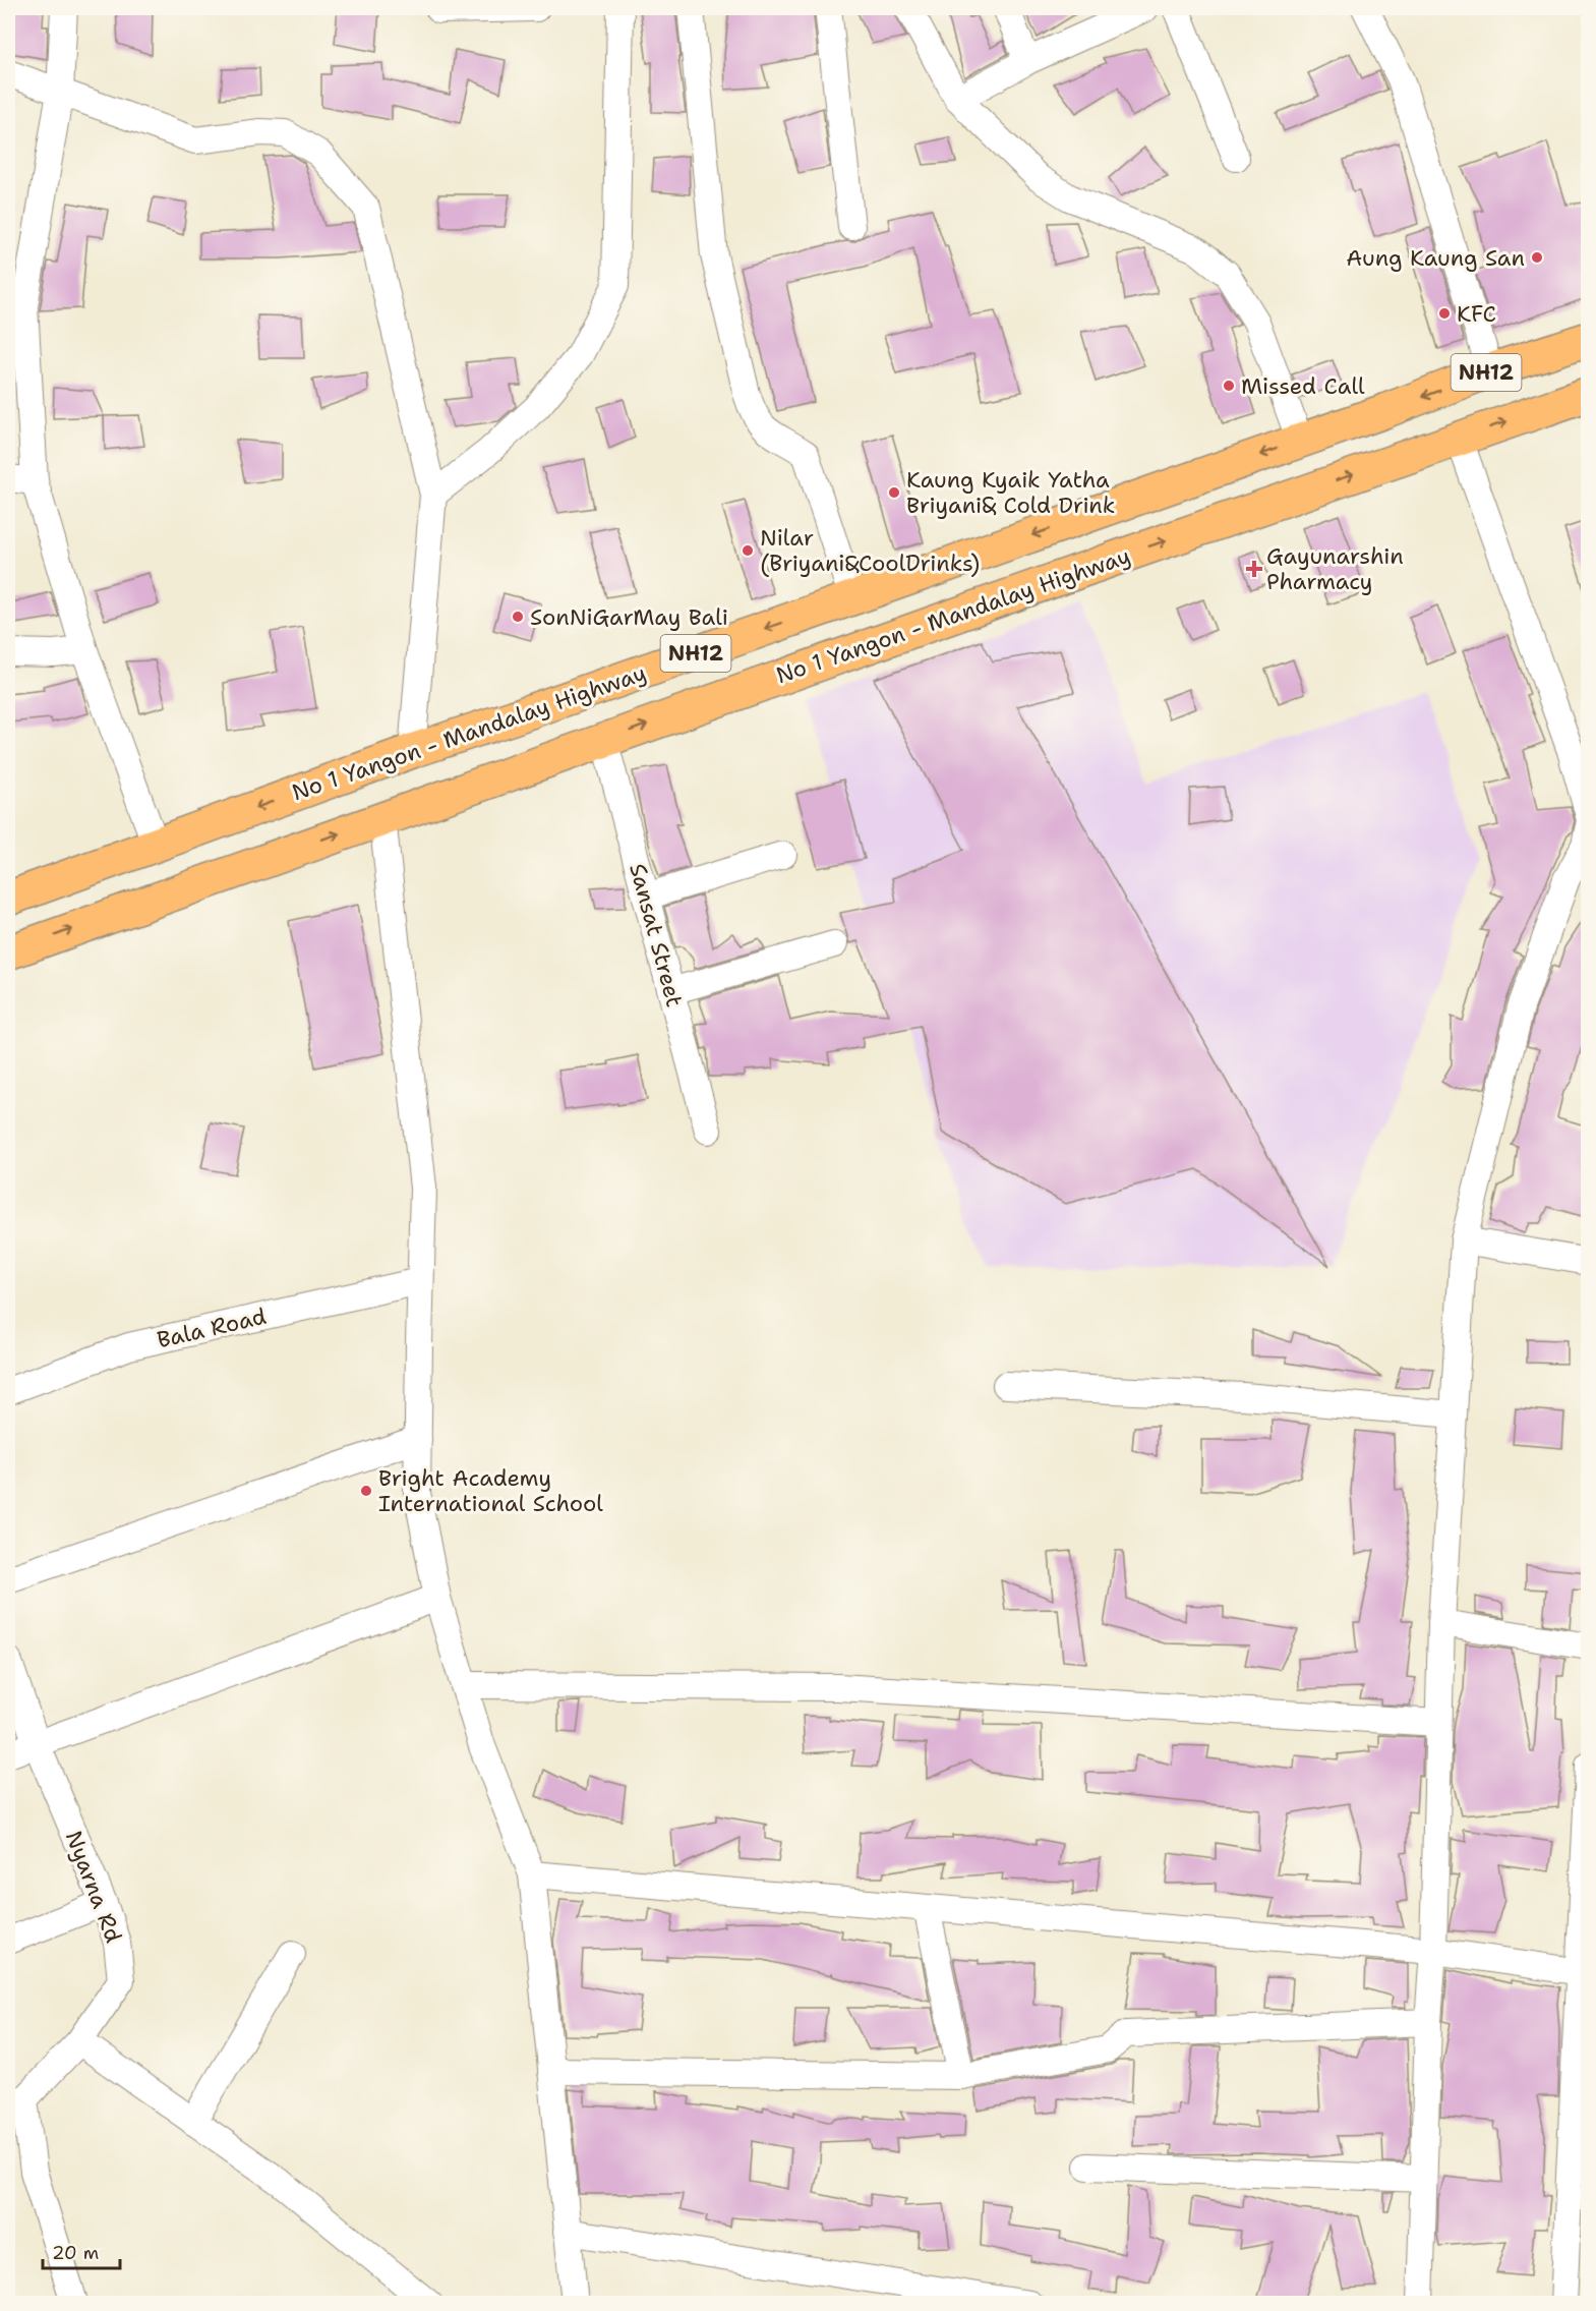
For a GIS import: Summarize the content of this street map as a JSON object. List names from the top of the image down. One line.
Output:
{"streets":{"highway":["NH12","No 1 Yangon - Mandalay Highway"],"street":["Sansat Street","Bala Road","Nyarna Rd"]},"crossings":[["No 1 Yangon - Mandalay Highway","Sansat Street"]],"places":{"other":["Aung Kaung San","KFC","Missed Call","Kaung Kyaik Yatha Briyani& Cold Drink","Nilar (Briyani&CoolDrinks)","SonNiGarMay Bali","Bright Academy International School"],"health":["Gayunarshin Pharmacy"]},"scale_bar":"20 m"}
